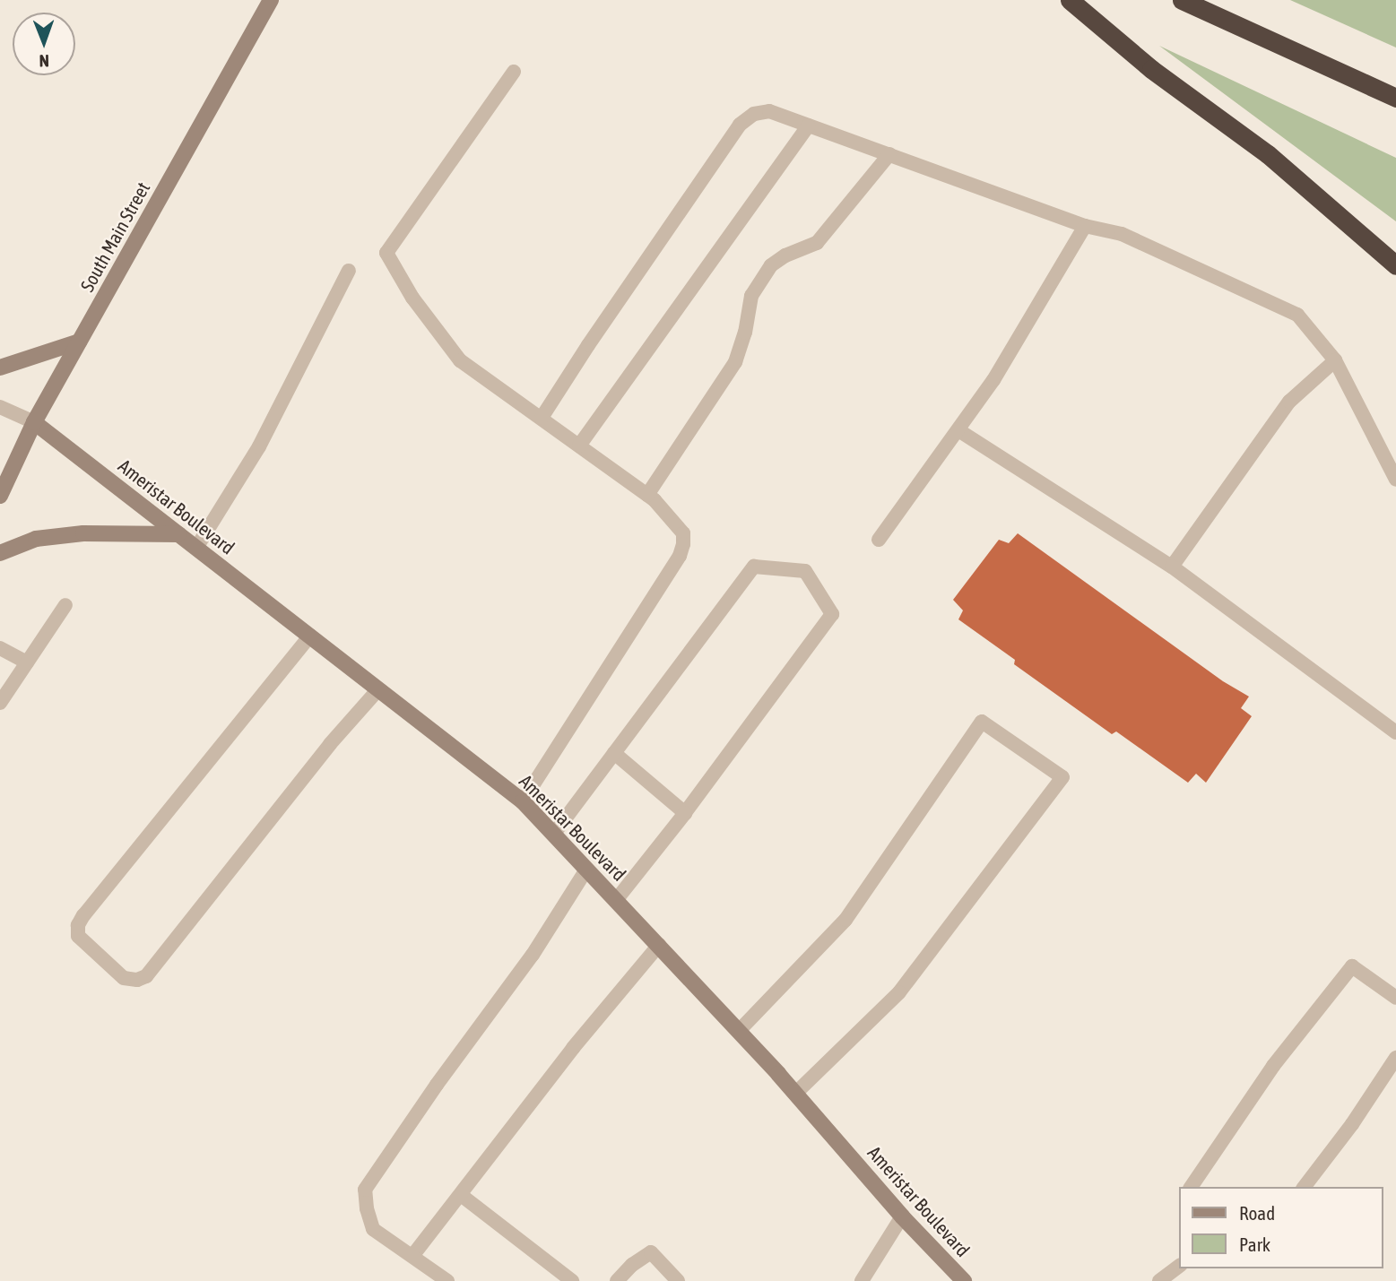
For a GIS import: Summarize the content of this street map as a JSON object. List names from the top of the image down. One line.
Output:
{"streets":{"street":["South Main Street","Ameristar Boulevard"]},"crossings":[["South Main Street","Ameristar Boulevard"]],"legend":["Road","Park"],"north":"bottom"}
